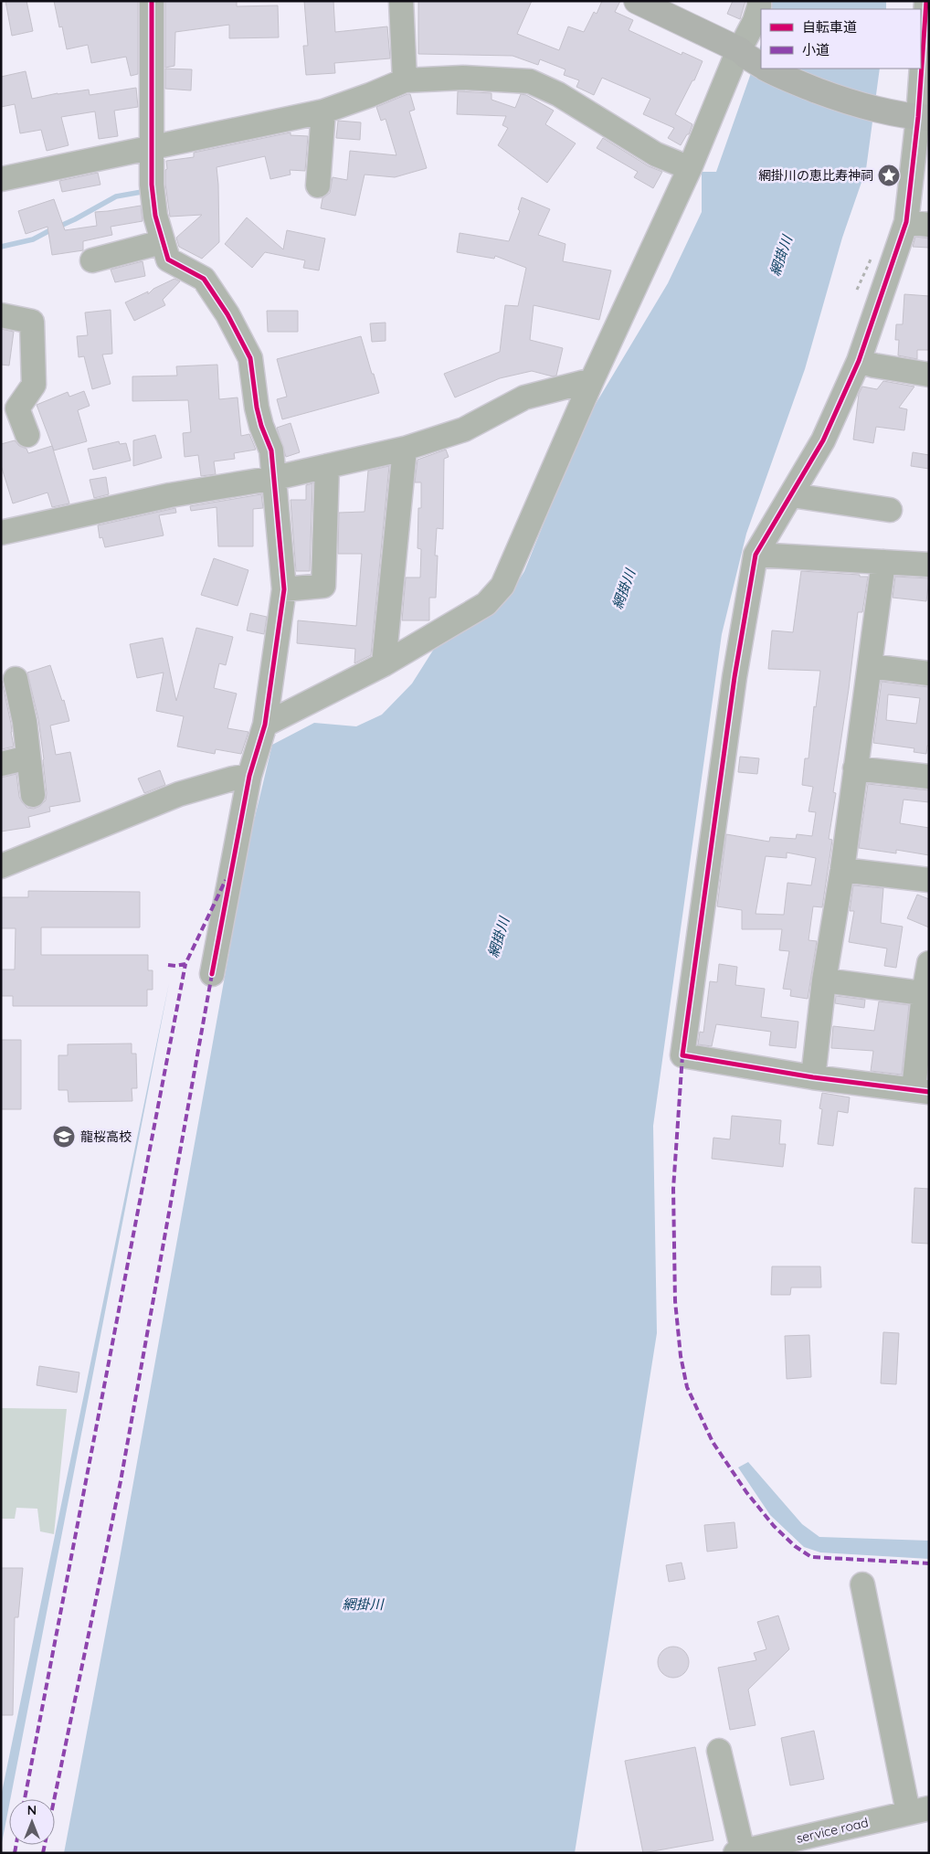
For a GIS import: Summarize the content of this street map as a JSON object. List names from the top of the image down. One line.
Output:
{"streets":{"street":["service road"]},"water":["網掛川"],"places":{"place":["網掛川の恵比寿神祠"],"school or university":["龍桜高校"]},"legend":["自転車道","小道"],"north":"top"}
